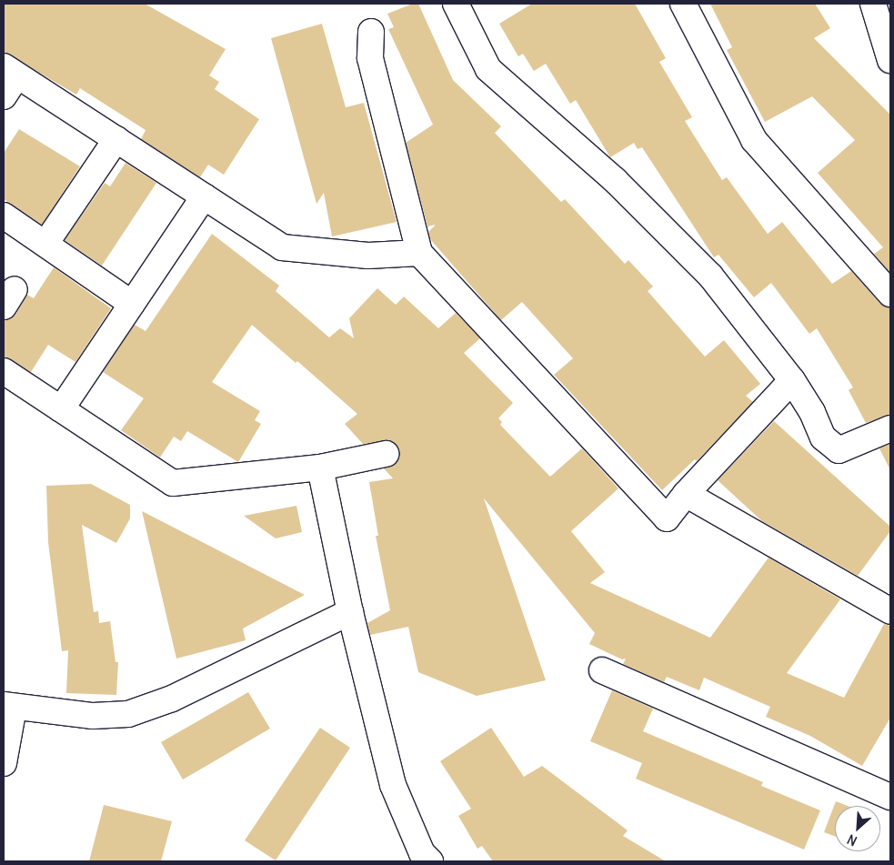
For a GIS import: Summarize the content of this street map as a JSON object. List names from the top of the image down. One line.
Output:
{"north":"bottom left"}
